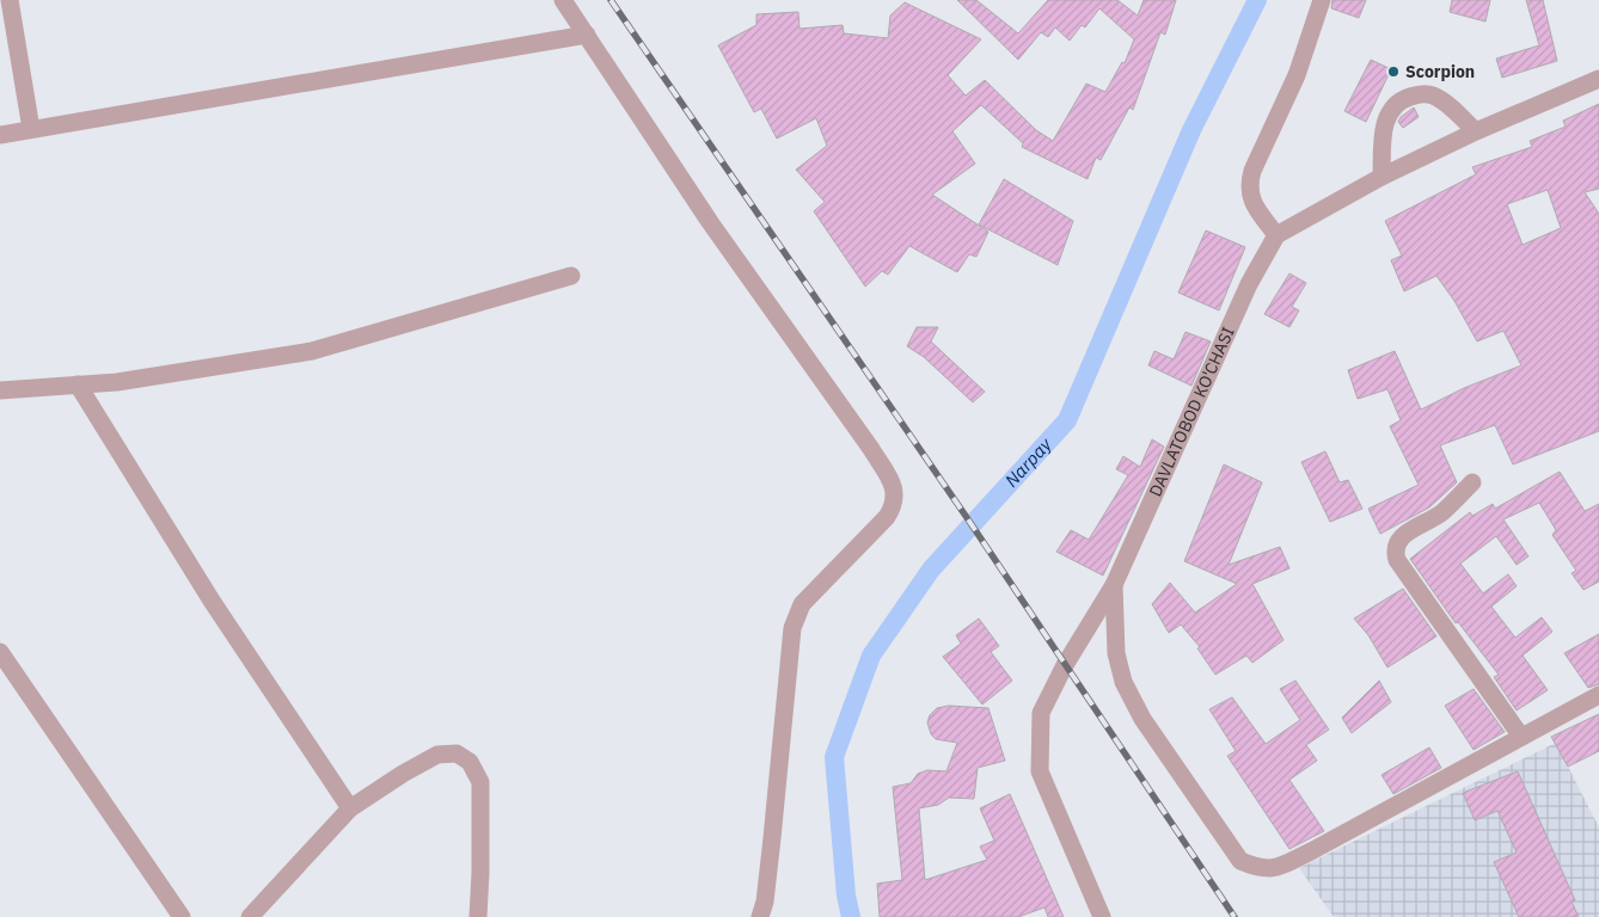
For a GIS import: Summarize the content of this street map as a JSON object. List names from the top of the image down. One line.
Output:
{"streets":{"street":["DAVLATOBOD KO'CHASI"]},"water":["Narpay"],"places":["Scorpion"]}
